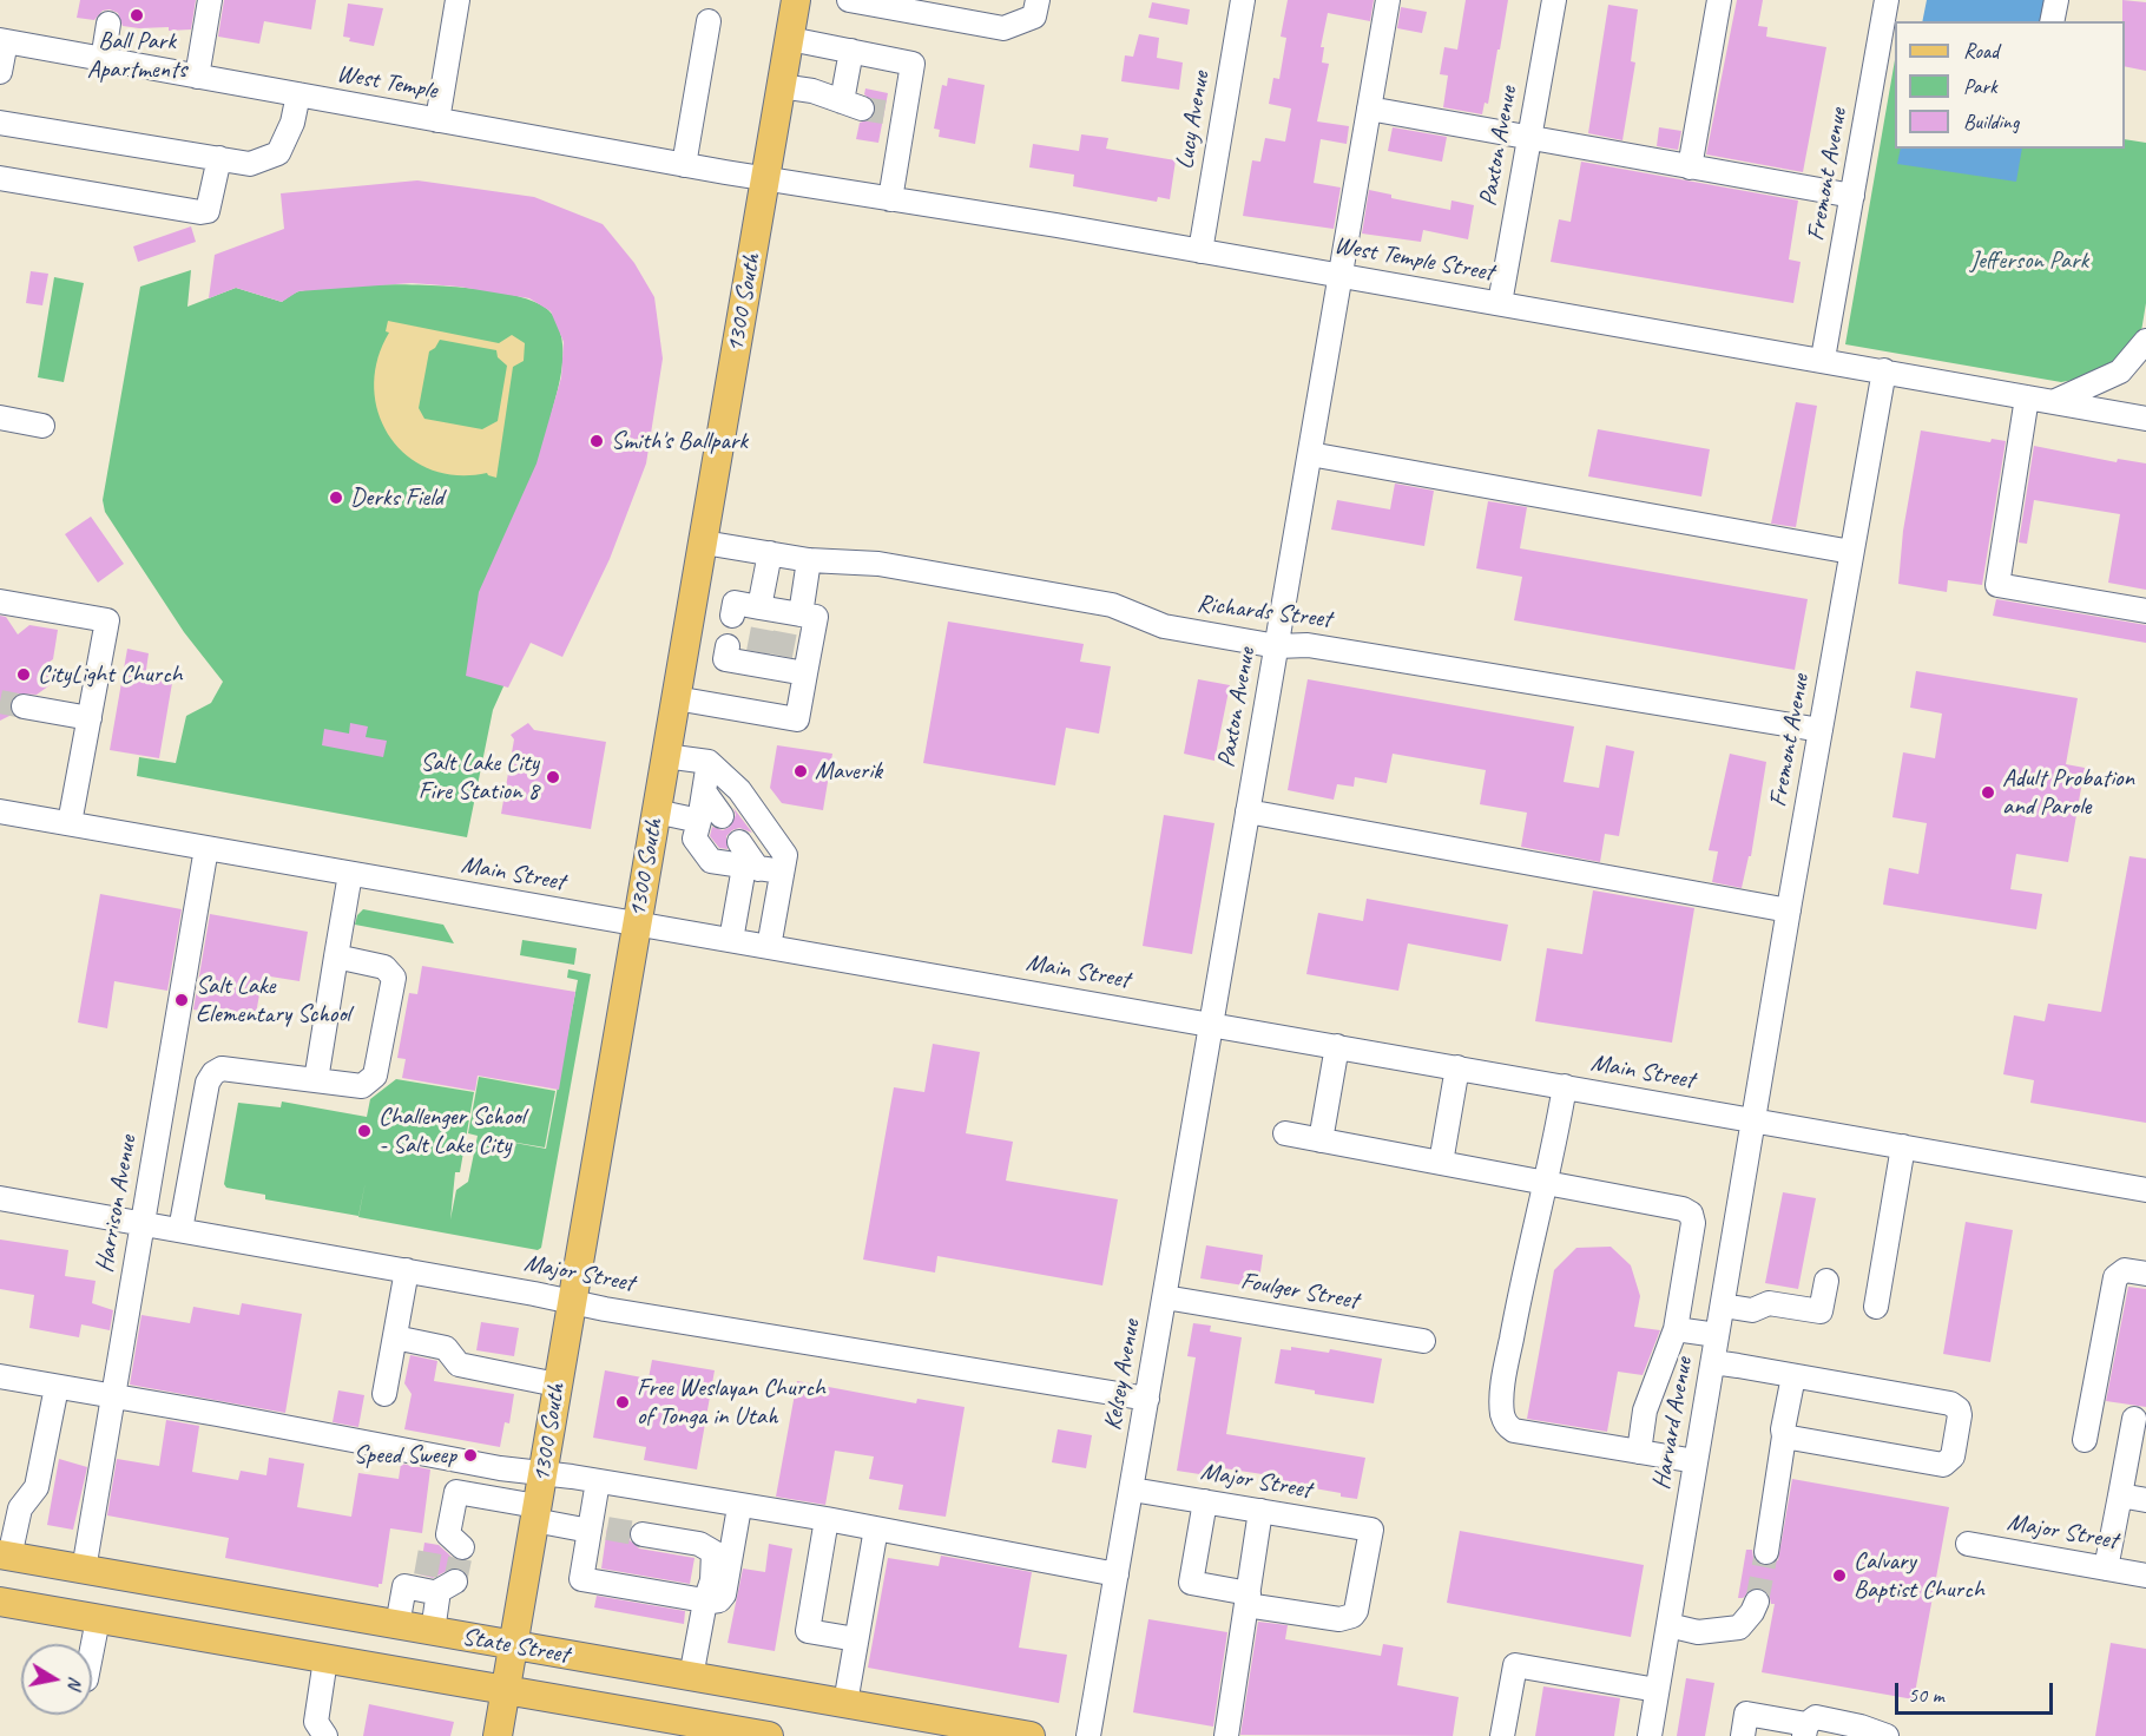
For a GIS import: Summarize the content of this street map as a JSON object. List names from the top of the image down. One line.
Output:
{"streets":{"main road":["1300 South","State Street"],"street":["West Temple","Lucy Avenue","Paxton Avenue","Fremont Avenue","West Temple Street","Richards Street","Main Street","Harrison Avenue","Major Street","Foulger Street","Kelsey Avenue","Harvard Avenue"]},"crossings":[["West Temple","West Temple Street"],["West Temple","1300 South"],["Lucy Avenue","West Temple Street"],["Paxton Avenue","West Temple Street"],["Paxton Avenue","Richards Street"],["Paxton Avenue","Main Street"],["Paxton Avenue","Kelsey Avenue"],["Fremont Avenue","West Temple Street"],["Fremont Avenue","Richards Street"],["Fremont Avenue","Main Street"],["Fremont Avenue","Harvard Avenue"],["West Temple Street","1300 South"],["1300 South","Richards Street"],["1300 South","Main Street"],["1300 South","Major Street"],["1300 South","State Street"],["Main Street","Harrison Avenue"],["Main Street","Kelsey Avenue"],["Main Street","Harvard Avenue"],["Harrison Avenue","Major Street"],["Harrison Avenue","State Street"],["Major Street","Kelsey Avenue"],["Foulger Street","Kelsey Avenue"]],"parks":["Jefferson Park"],"places":["Ball Park Apartments","Smith's Ballpark","Derks Field","CityLight Church","Maverik","Salt Lake City Fire Station 8","Adult Probation and Parole","Salt Lake Elementary School","Challenger School - Salt Lake City","Free Weslayan Church of Tonga in Utah","Speed Sweep","Calvary Baptist Church"],"legend":["Road","Park","Building"],"scale_bar":"50 m","north":"right"}
